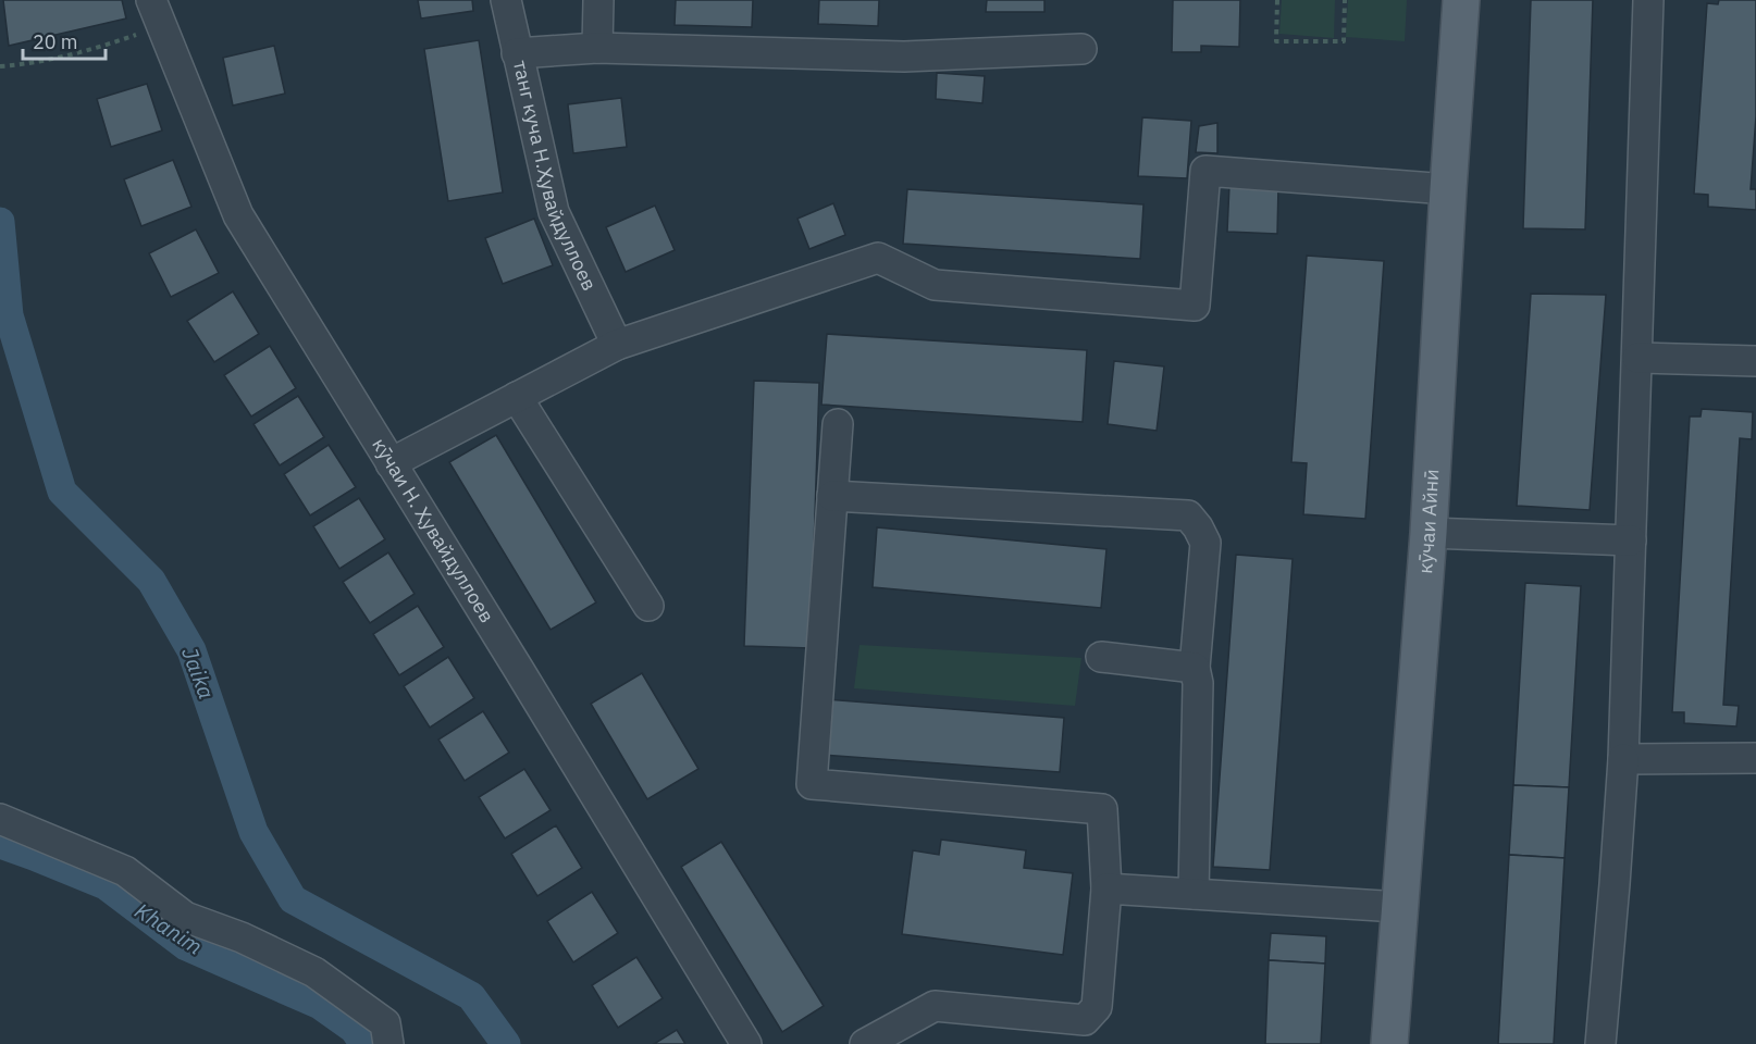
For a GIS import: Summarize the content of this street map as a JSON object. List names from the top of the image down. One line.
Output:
{"streets":{"main road":["кӯчаи Айнӣ"],"street":["танг куча Н.Ҳувайдуллоев","кӯчаи Н. Ҳувайдуллоев"]},"water":["Jaika","Khanim"],"scale_bar":"20 m"}
